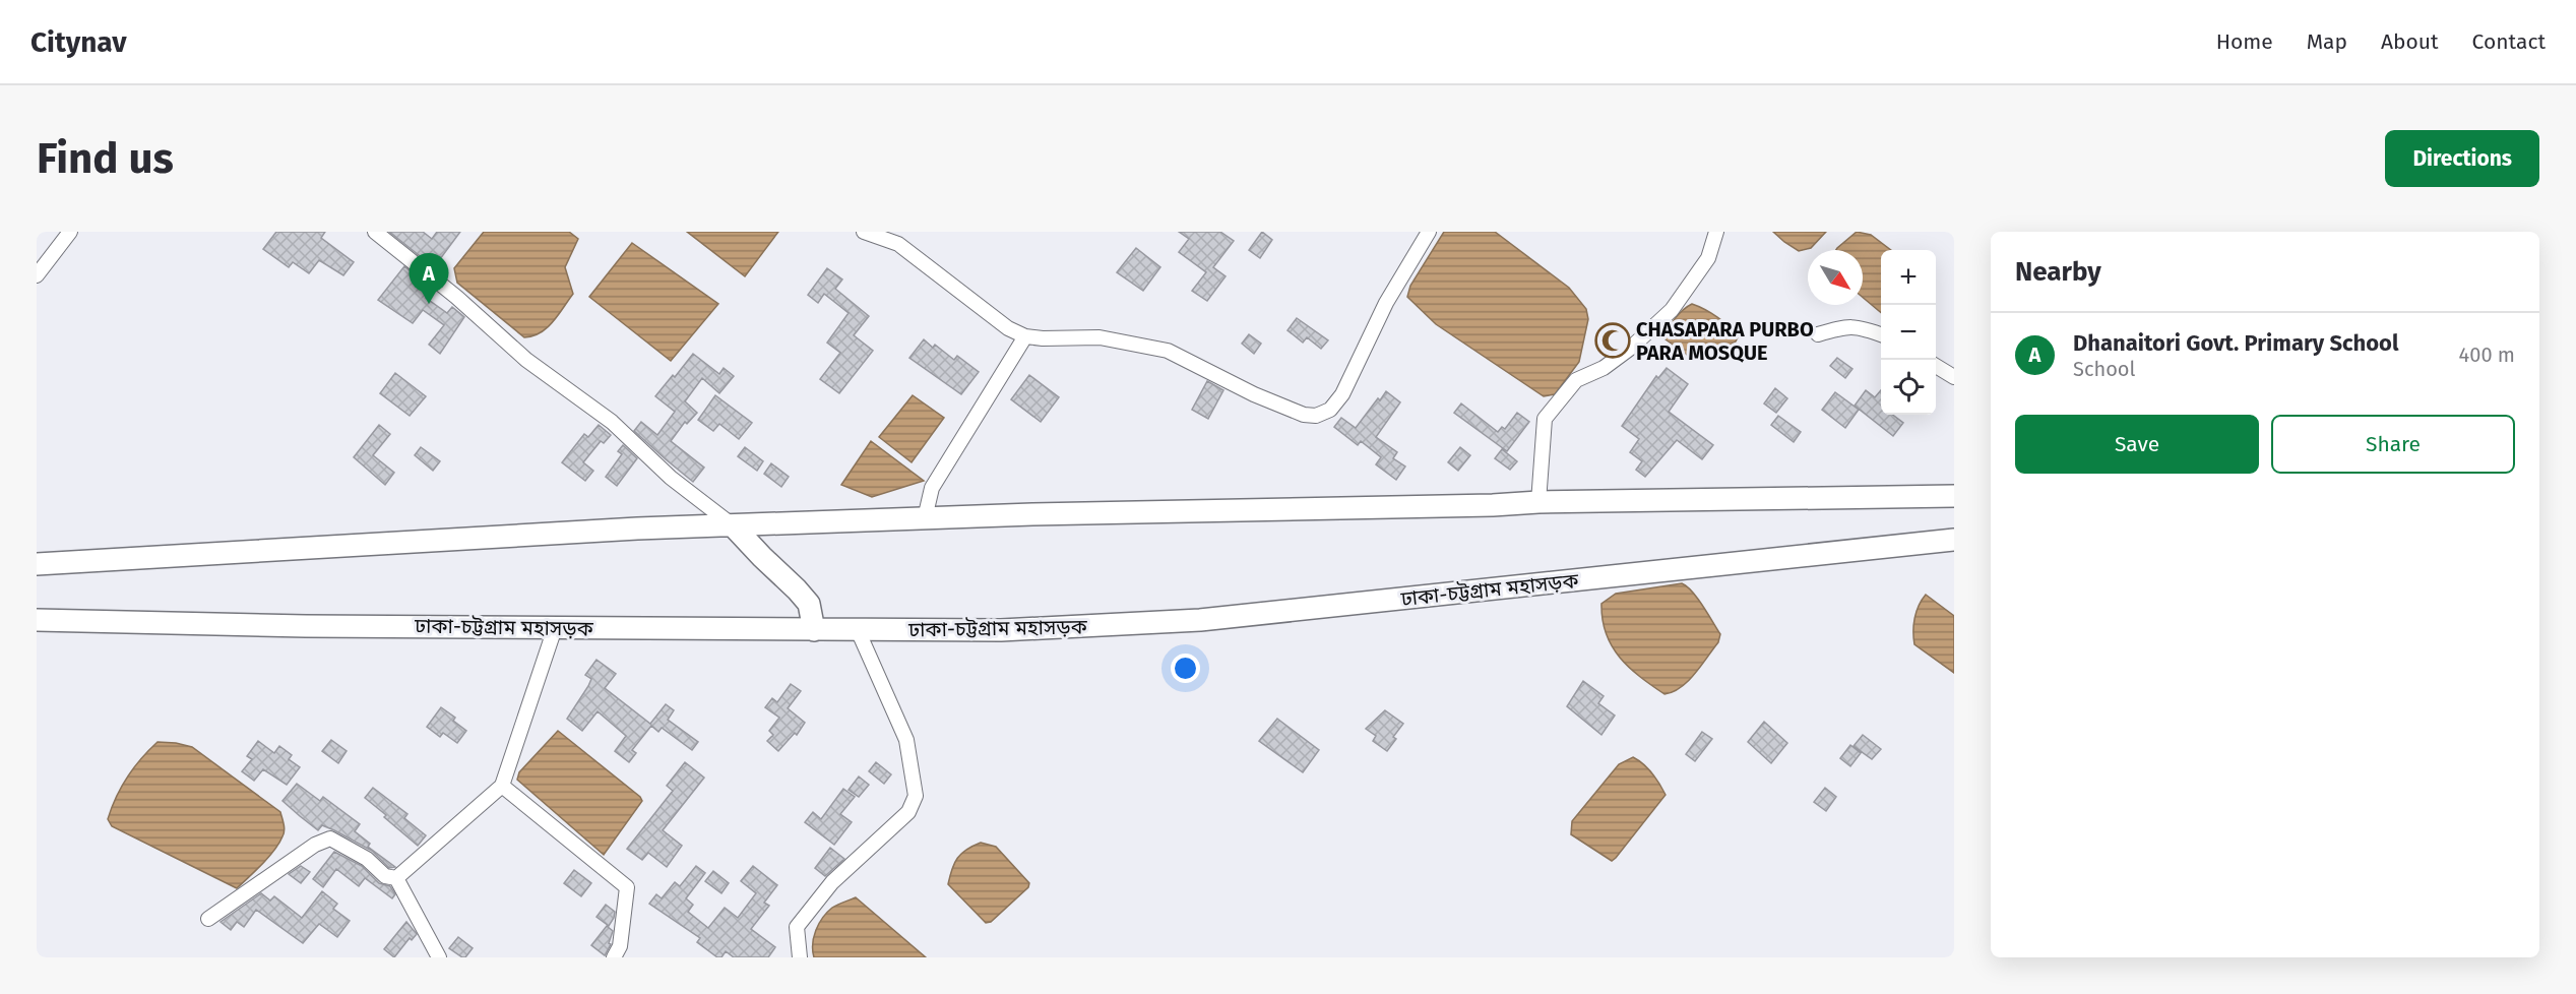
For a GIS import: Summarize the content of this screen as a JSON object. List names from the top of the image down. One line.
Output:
{"streets":{"highway":["ঢাকা-চট্টগ্রাম মহাসড়ক"]},"places":{"mosque":["CHASAPARA PURBO PARA MOSQUE"]},"north":"bottom right","page":{"header":"Citynav","nav":["Home","Map","About","Contact"],"buttons":["Directions",["Save","Share"]],"title":"Find us","heading":"Nearby","map_buttons":["+","−"],"pins":"A","list":[{"mark":"A","name":"Dhanaitori Govt. Primary School","note":"School","value":"400 m"}]}}
